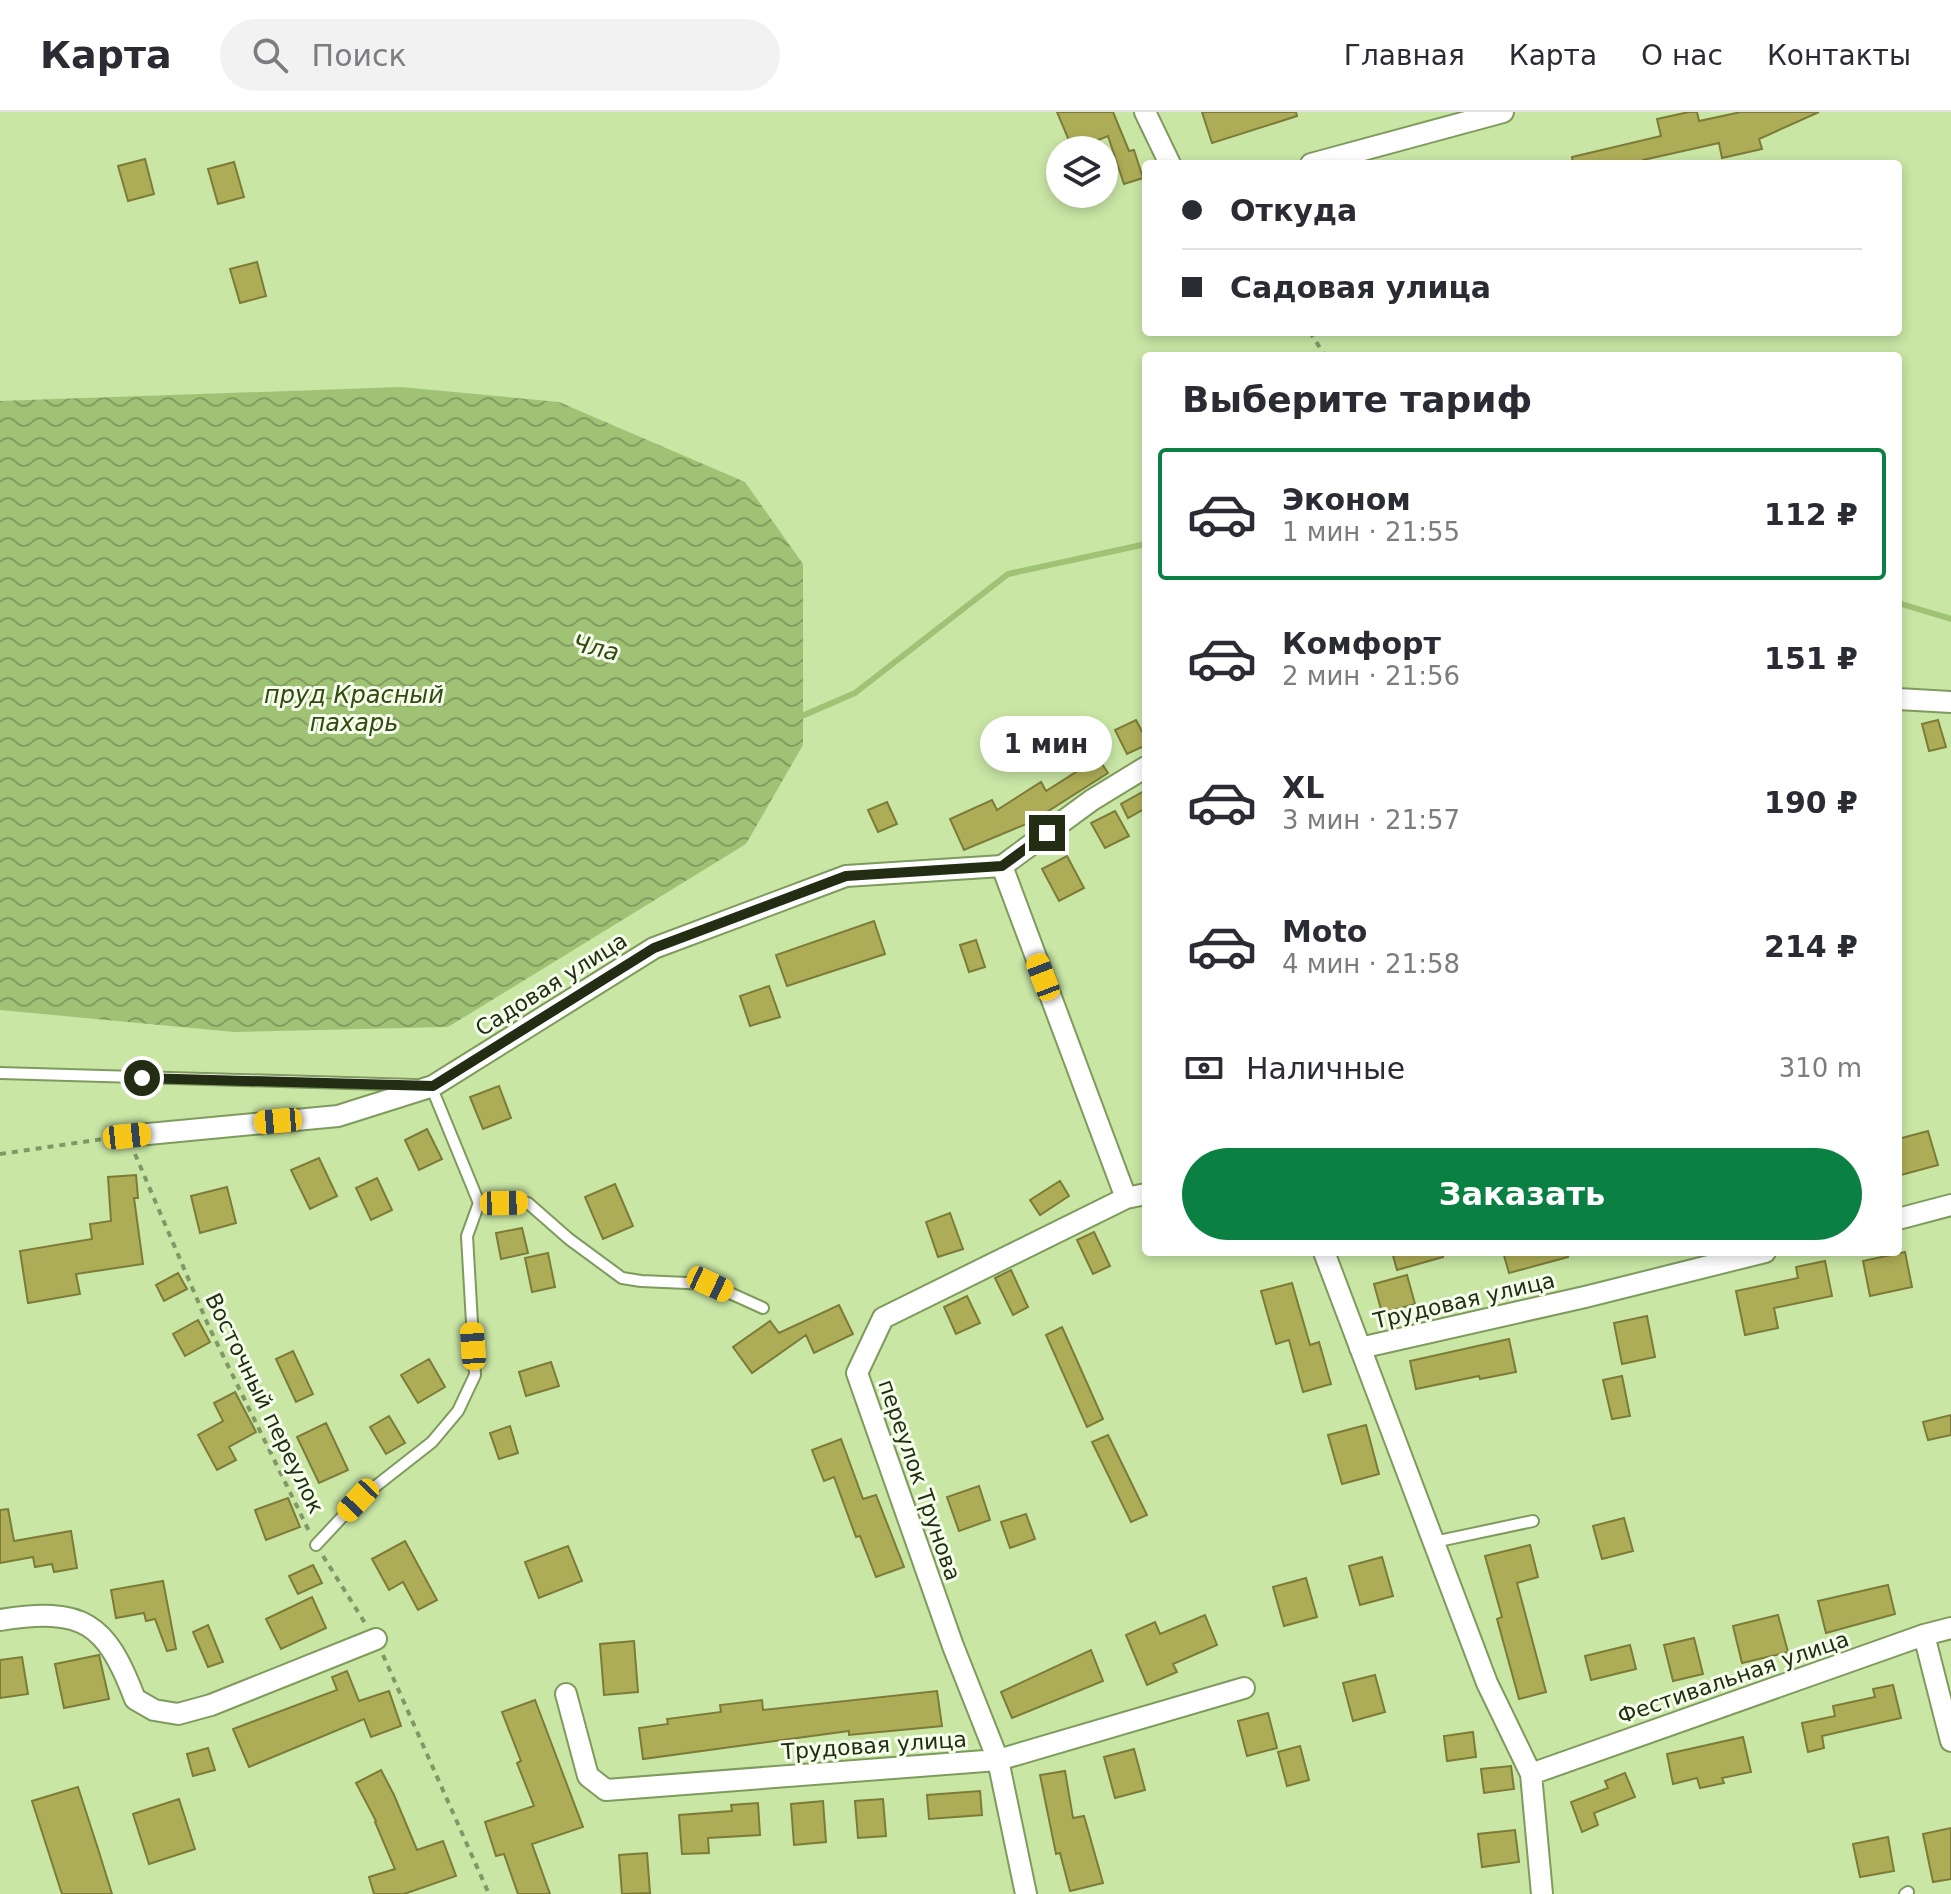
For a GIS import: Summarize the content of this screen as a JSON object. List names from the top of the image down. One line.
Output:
{"streets":{"street":["Садовая улица","Трудовая улица","переулок Трунова","Фестивальная улица"],"path":["Восточный переулок"]},"crossings":[["Садовая улица","Восточный переулок"],["Трудовая улица","переулок Трунова"]],"water":["Чла","пруд Красный пахарь"],"page":{"header":"Карта","search":"Поиск","nav":["Главная","Карта","О нас","Контакты"],"banner":["Откуда","Садовая улица"],"heading":"Выберите тариф","list":[{"name":"Эконом","note":"1 мин · 21:55","value":"112 ₽"},{"name":"Комфорт","note":"2 мин · 21:56","value":"151 ₽"},{"name":"XL","note":"3 мин · 21:57","value":"190 ₽"},{"name":"Moto","note":"4 мин · 21:58","value":"214 ₽"}],"bubble":"1 мин","pay":["Наличные","310 m"],"buttons":"Заказать"}}
